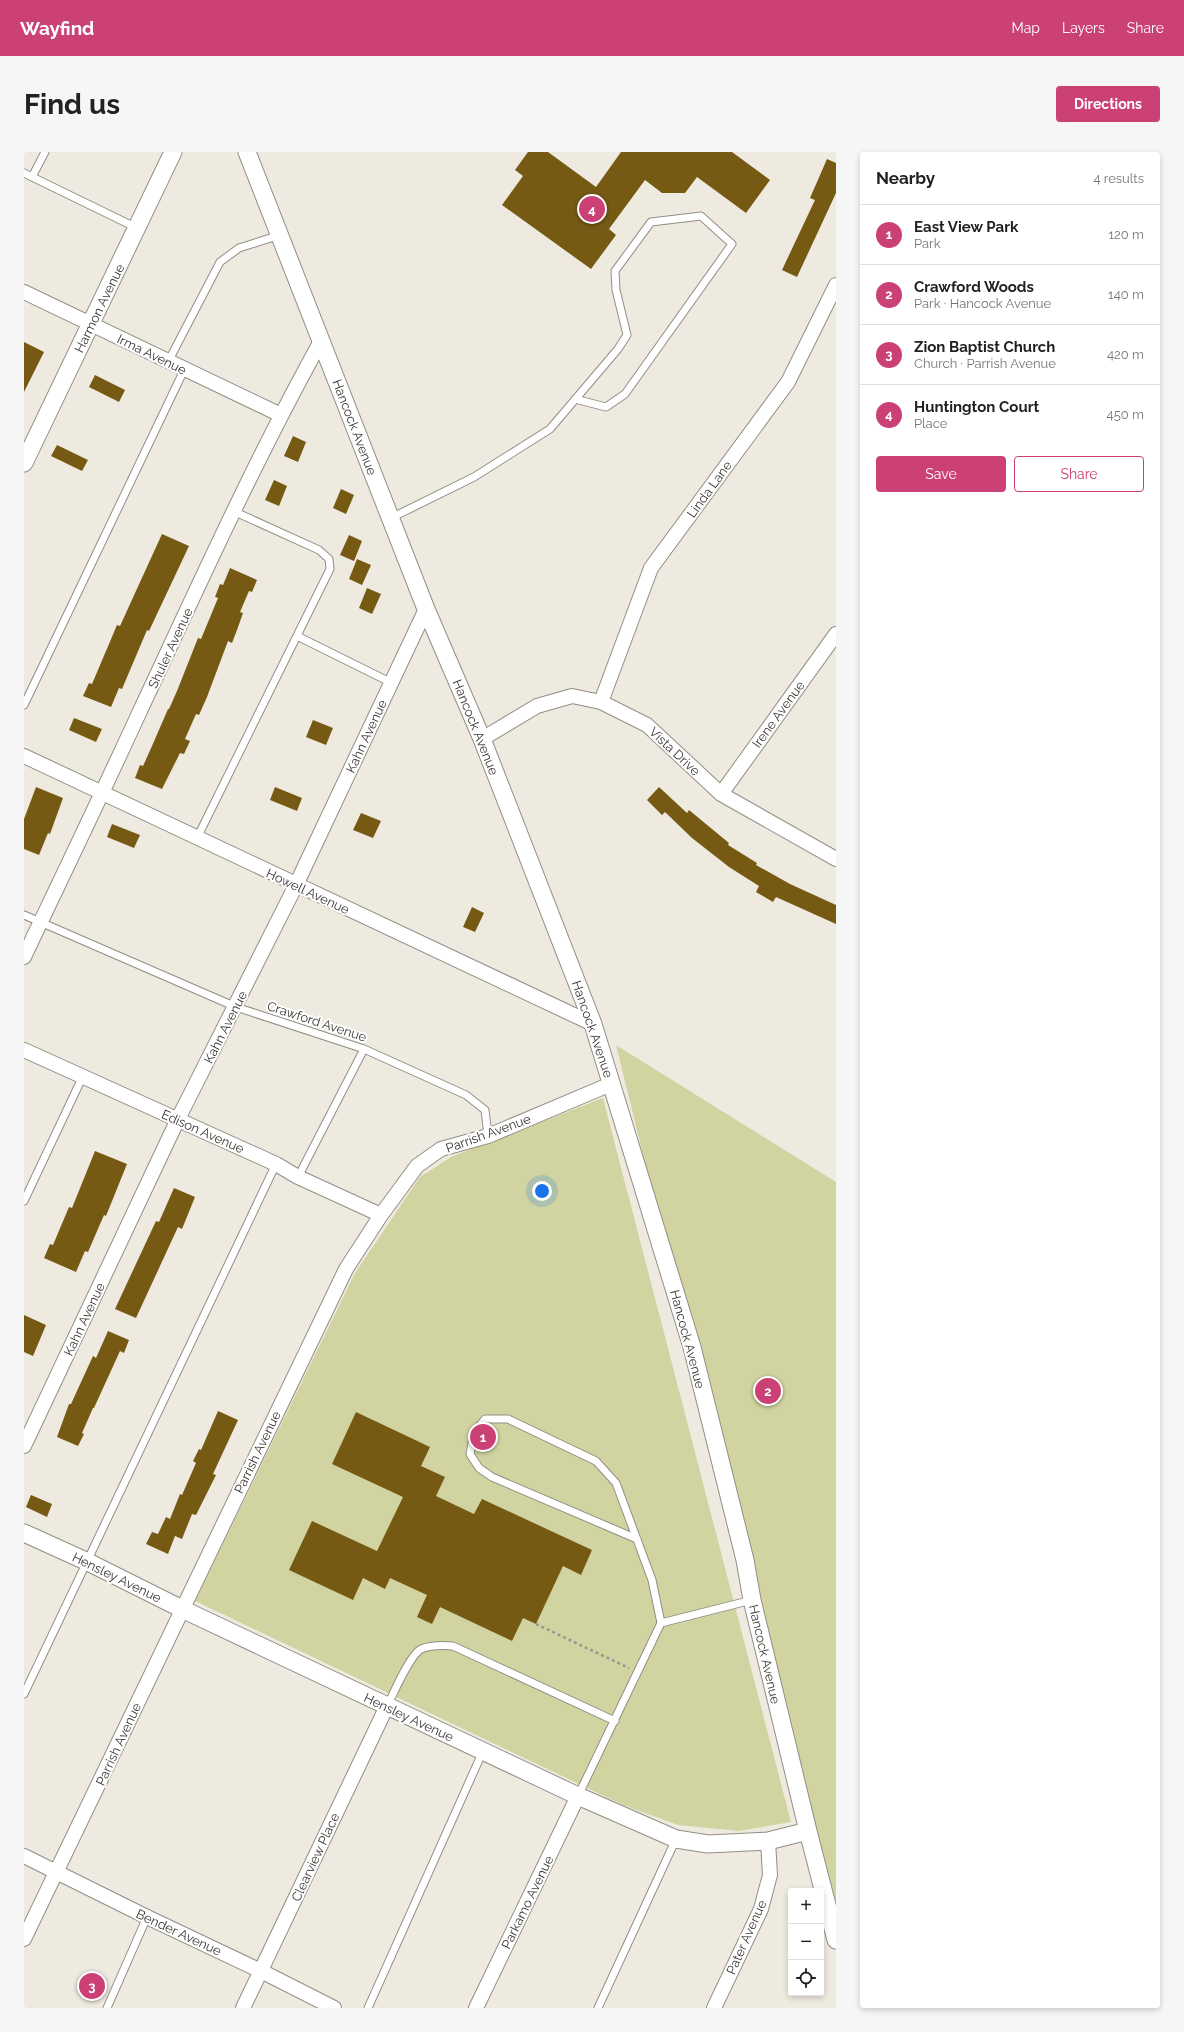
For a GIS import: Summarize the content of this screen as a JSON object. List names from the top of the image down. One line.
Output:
{"streets":{"street":["Harmon Avenue","Irma Avenue","Hancock Avenue","Linda Lane","Shuler Avenue","Irene Avenue","Kahn Avenue","Vista Drive","Howell Avenue","Edison Avenue","Parrish Avenue","Hensley Avenue","Clearview Place","Parkamo Avenue","Bender Avenue","Pater Avenue"],"lane":["Crawford Avenue"]},"crossings":[["Harmon Avenue","Irma Avenue"],["Irma Avenue","Shuler Avenue"],["Hancock Avenue","Shuler Avenue"],["Hancock Avenue","Kahn Avenue"],["Hancock Avenue","Vista Drive"],["Hancock Avenue","Howell Avenue"],["Hancock Avenue","Parrish Avenue"],["Hancock Avenue","Hensley Avenue"],["Linda Lane","Vista Drive"],["Shuler Avenue","Howell Avenue"],["Shuler Avenue","Crawford Avenue"],["Irene Avenue","Vista Drive"],["Kahn Avenue","Howell Avenue"],["Kahn Avenue","Crawford Avenue"],["Kahn Avenue","Edison Avenue"],["Crawford Avenue","Parrish Avenue"],["Edison Avenue","Parrish Avenue"],["Parrish Avenue","Hensley Avenue"],["Parrish Avenue","Bender Avenue"],["Hensley Avenue","Clearview Place"],["Hensley Avenue","Parkamo Avenue"],["Hensley Avenue","Pater Avenue"],["Clearview Place","Bender Avenue"]],"page":{"header":"Wayfind","nav":["Map","Layers","Share"],"buttons":["Directions",["Save","Share"]],"title":"Find us","heading":["Nearby","4 results"],"pins":["4","2","1","3"],"list":[{"mark":"1","name":"East View Park","note":"Park","value":"120 m"},{"mark":"2","name":"Crawford Woods","note":"Park · Hancock Avenue","value":"140 m"},{"mark":"3","name":"Zion Baptist Church","note":"Church · Parrish Avenue","value":"420 m"},{"mark":"4","name":"Huntington Court","note":"Place","value":"450 m"}],"map_buttons":["+","−"]}}
